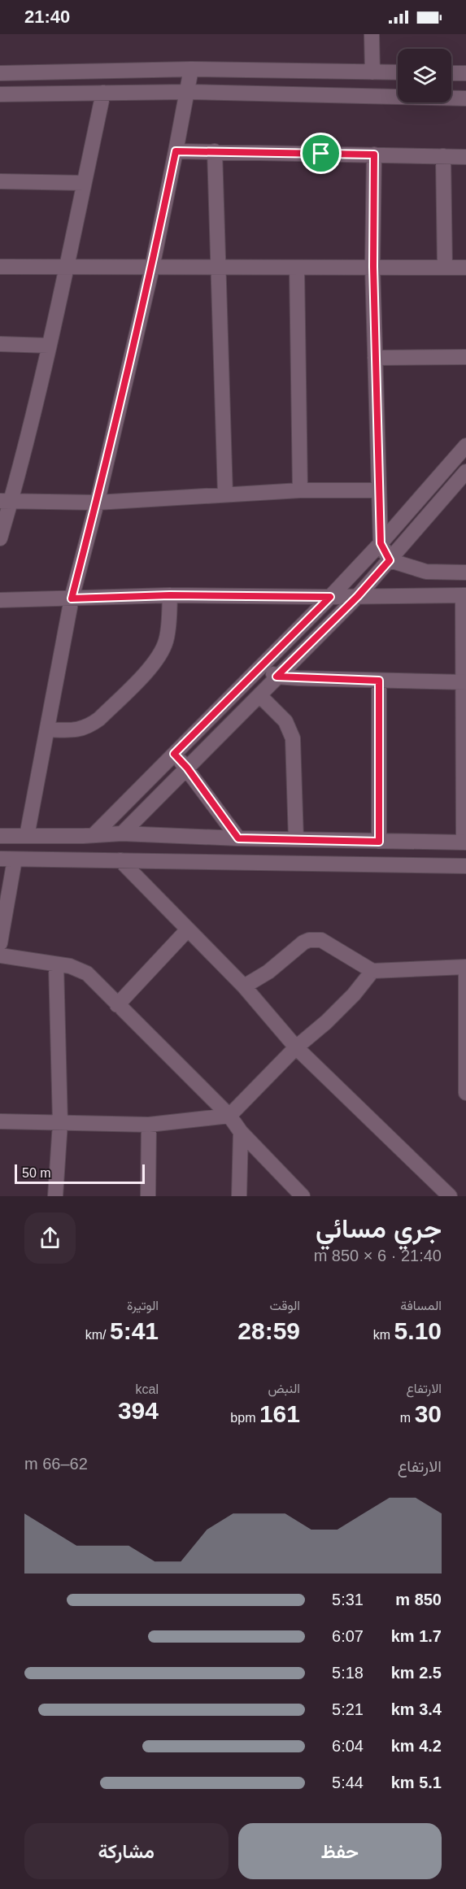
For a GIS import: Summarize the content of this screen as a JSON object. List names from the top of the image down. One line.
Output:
{"scale_bar":"50 m","page":{"status":"21:40","scale":"50 m","heading":["جري مسائي","21:40 · 6 × 850 m"],"stats":[["المسافة","5.10 km"],["الوقت","28:59"],["الوتيرة","5:41 /km"],["الارتفاع","30 m"],["النبض","161 bpm"],["kcal","394"]],"chart":["الارتفاع","62–66 m"],"list":[{"name":"850 m","note":"5:31"},{"name":"1.7 km","note":"6:07"},{"name":"2.5 km","note":"5:18"},{"name":"3.4 km","note":"5:21"},{"name":"4.2 km","note":"6:04"},{"name":"5.1 km","note":"5:44"}],"buttons":["حفظ","مشاركة"]}}
